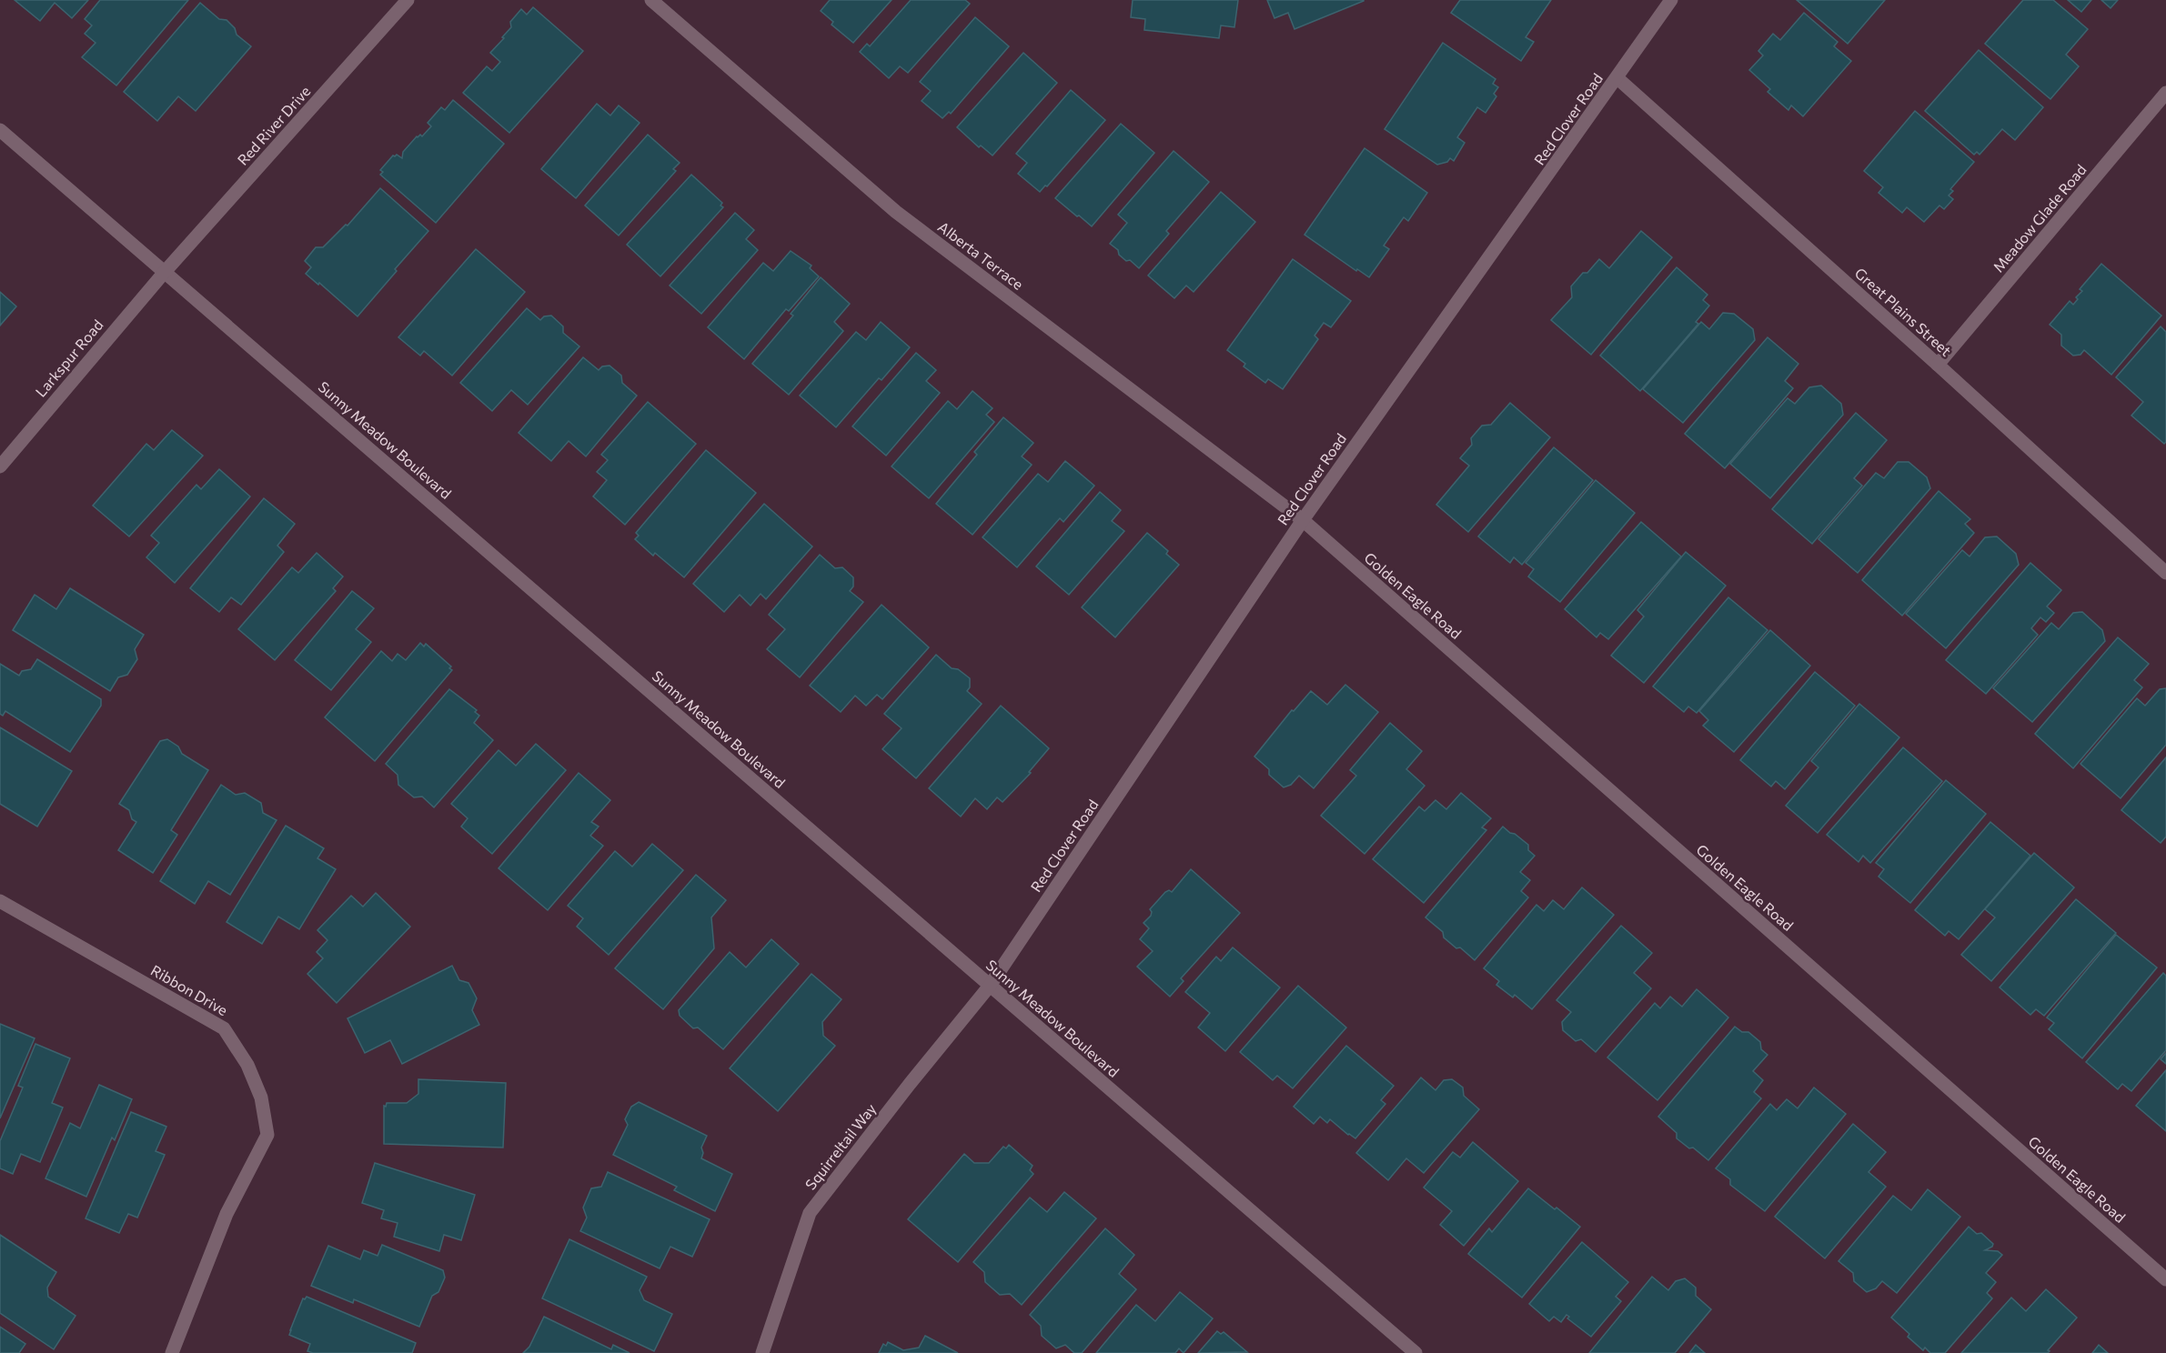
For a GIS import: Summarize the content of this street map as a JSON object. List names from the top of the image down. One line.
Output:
{"streets":{"street":["Red Clover Road","Red River Drive","Meadow Glade Road","Alberta Terrace","Great Plains Street","Larkspur Road","Sunny Meadow Boulevard","Golden Eagle Road","Ribbon Drive","Squirreltail Way"]},"crossings":[["Red Clover Road","Alberta Terrace"],["Red Clover Road","Great Plains Street"],["Red Clover Road","Sunny Meadow Boulevard"],["Red Clover Road","Golden Eagle Road"],["Red Clover Road","Squirreltail Way"],["Red River Drive","Larkspur Road"],["Red River Drive","Sunny Meadow Boulevard"],["Meadow Glade Road","Great Plains Street"],["Alberta Terrace","Golden Eagle Road"],["Larkspur Road","Sunny Meadow Boulevard"],["Sunny Meadow Boulevard","Squirreltail Way"]]}
